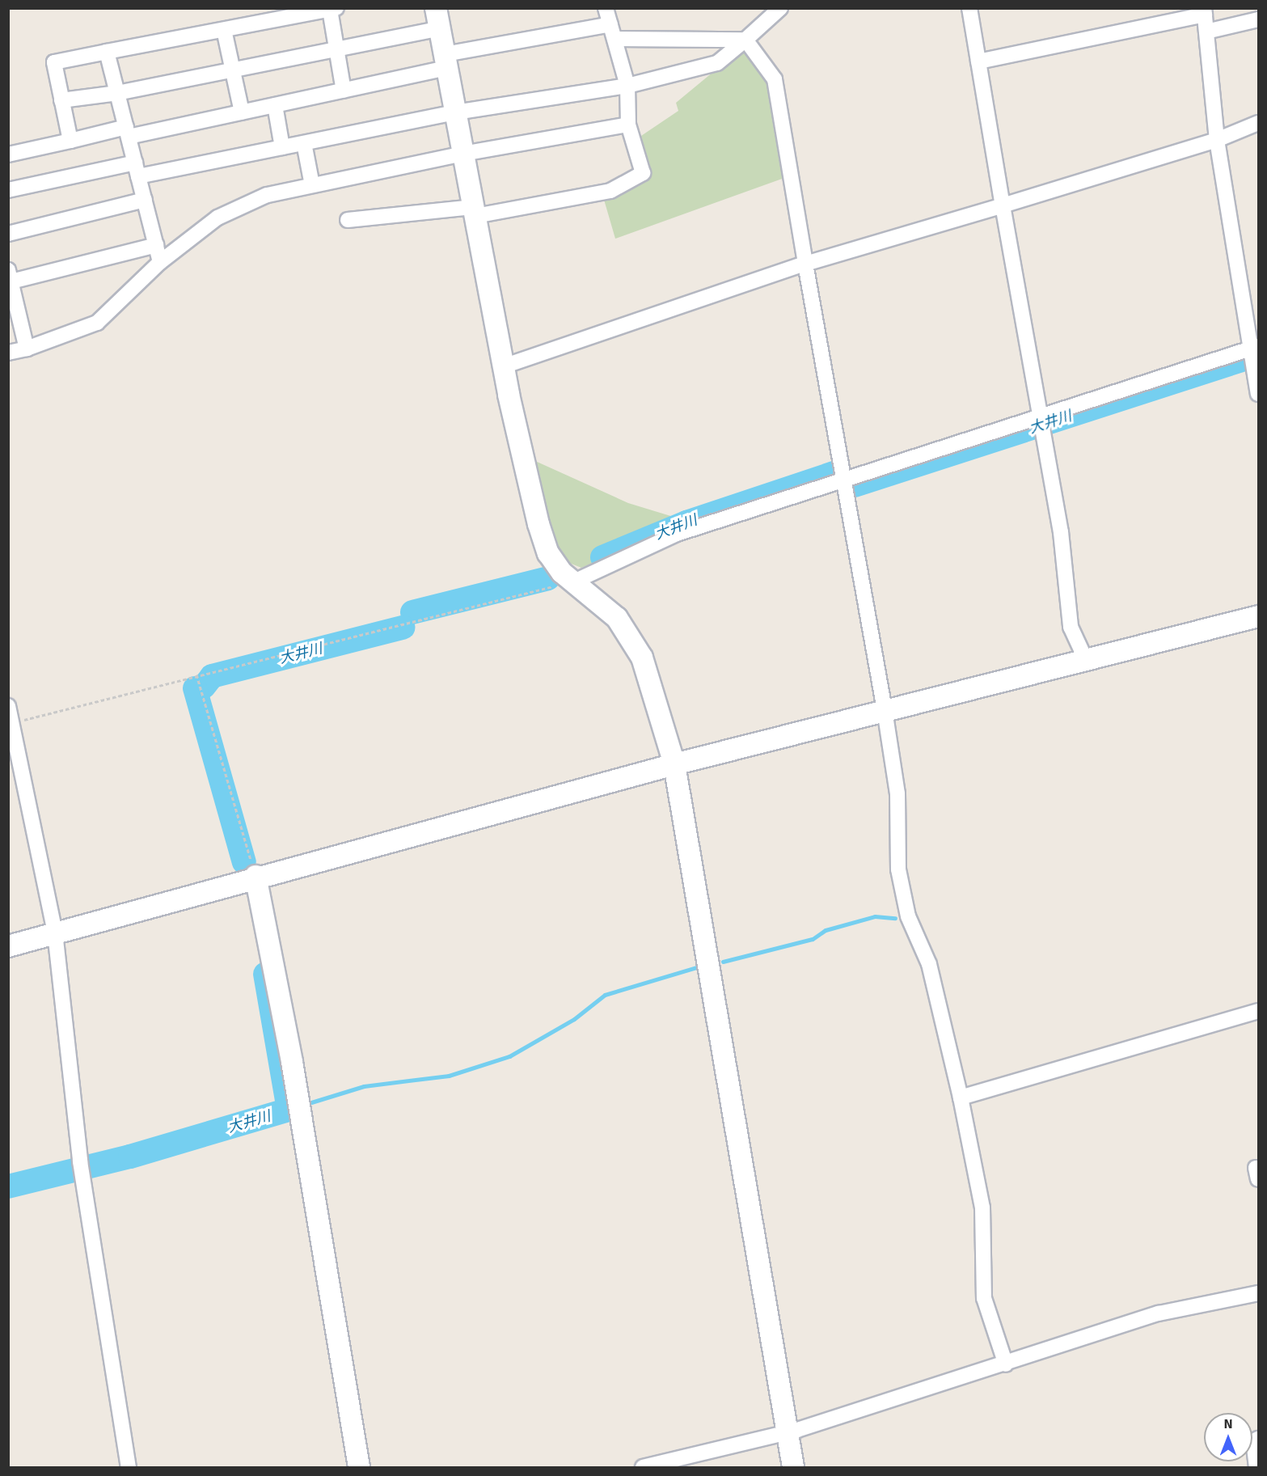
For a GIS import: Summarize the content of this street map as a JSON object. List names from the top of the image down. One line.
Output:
{"water":["大井川"],"north":"top"}
